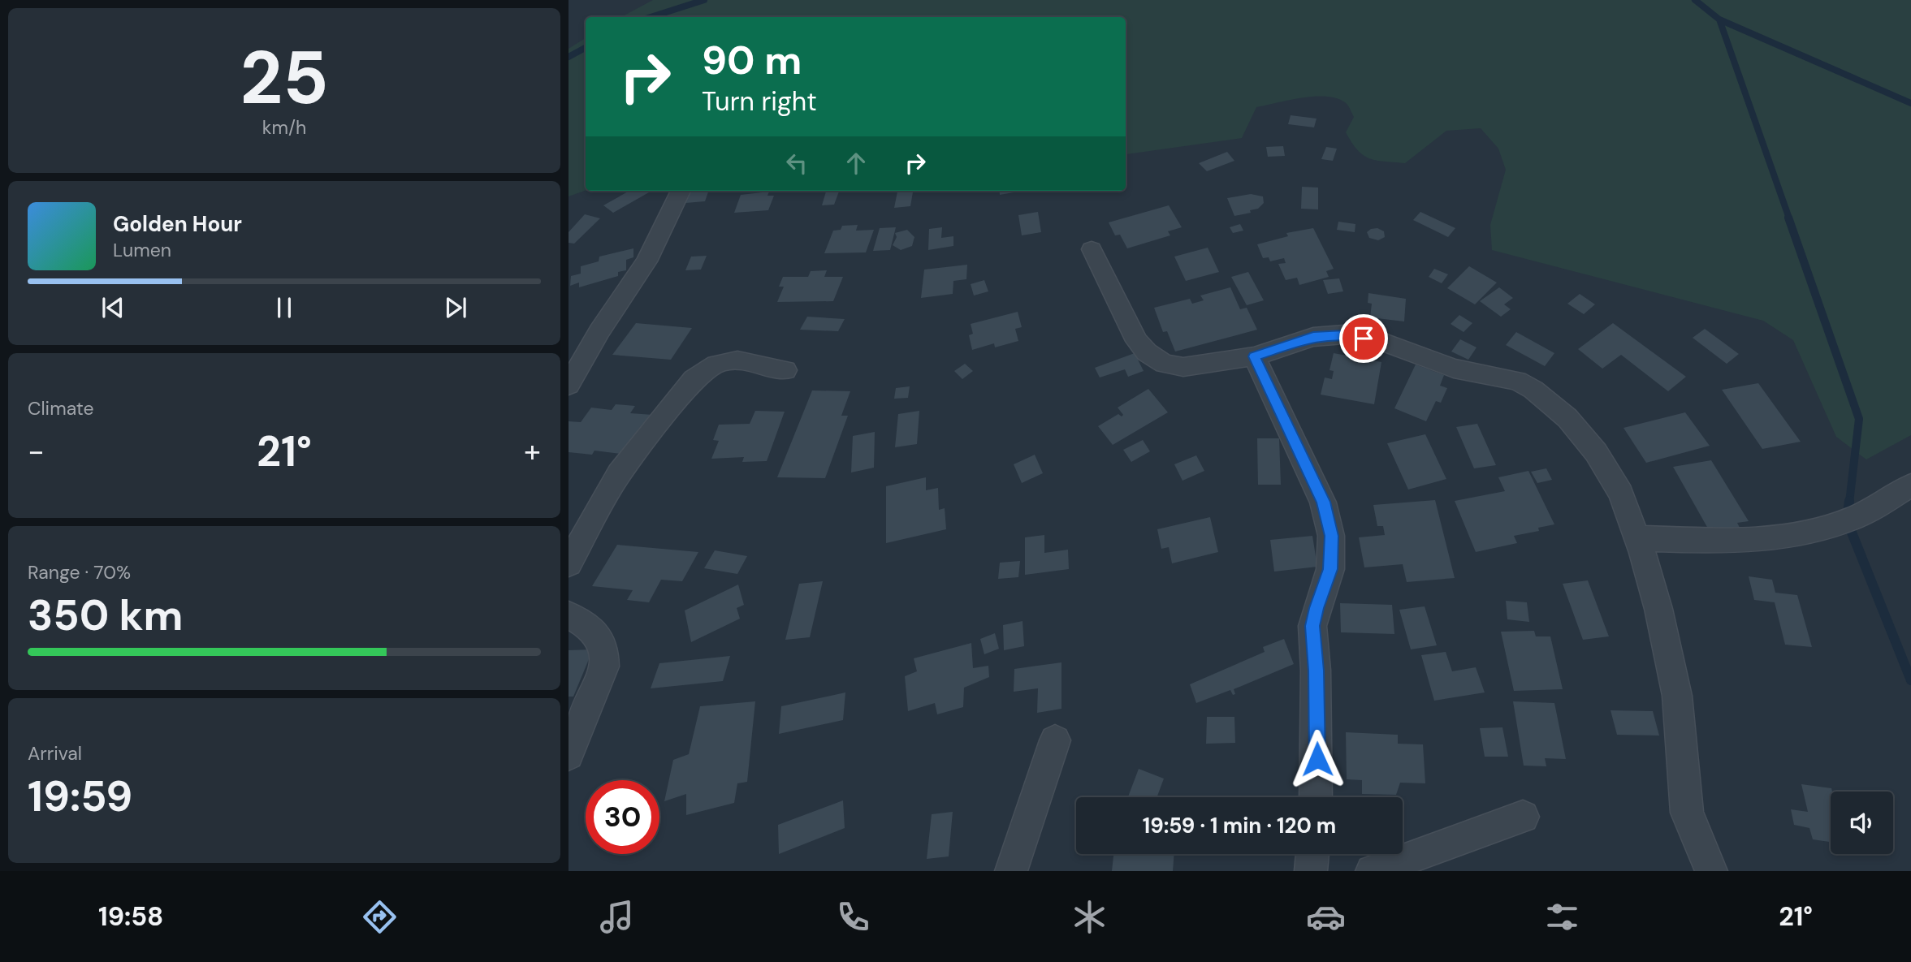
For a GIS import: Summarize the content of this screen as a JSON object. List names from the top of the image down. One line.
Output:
{"page":{"tile":[["25","km/h"],"Climate",["Range · 70%","350 km"],["Arrival","19:59"]],"turn":["90 m","Turn right"],"song":["Golden Hour","Lumen"],"heat":["−","21°","+"],"limit":"30","trip":"19:59 · 1 min · 120 m","tabs":["19:58","21°"]}}
